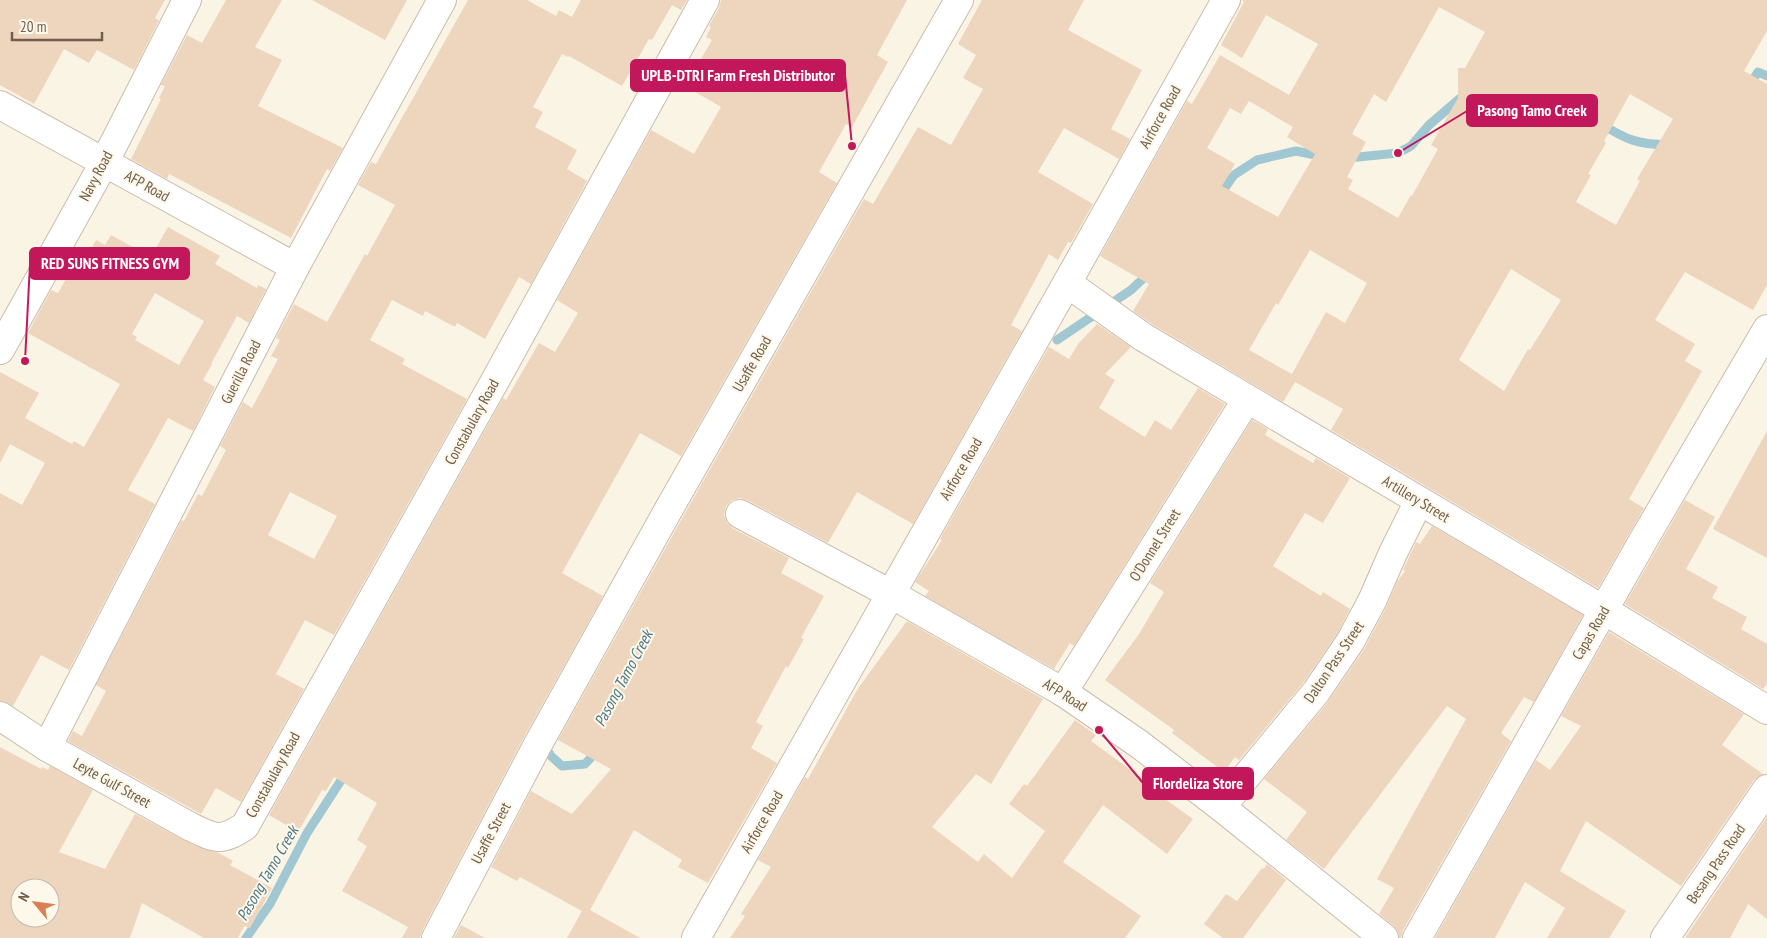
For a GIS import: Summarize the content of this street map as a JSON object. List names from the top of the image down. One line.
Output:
{"streets":{"street":["Airforce Road","Navy Road","AFP Road","Usaffe Road","Guerilla Road","Constabulary Road","Artillery Street","O'Donnel Street","Capas Road","Dalton Pass Street","Leyte Gulf Street","Usaffe Street","Besang Pass Road"]},"crossings":[["Airforce Road","AFP Road"],["Airforce Road","Artillery Street"],["Navy Road","AFP Road"],["AFP Road","Guerilla Road"],["AFP Road","O'Donnel Street"],["AFP Road","Dalton Pass Street"],["Usaffe Road","Usaffe Street"],["Guerilla Road","Leyte Gulf Street"],["Constabulary Road","Leyte Gulf Street"],["Artillery Street","O'Donnel Street"],["Artillery Street","Capas Road"],["Artillery Street","Dalton Pass Street"]],"water":["Pasong Tamo Creek"],"places":["UPLB-DTRI Farm Fresh Distributor","Pasong Tamo Creek","RED SUNS FITNESS GYM","Flordeliza Store"],"scale_bar":"20 m","north":"top left"}
